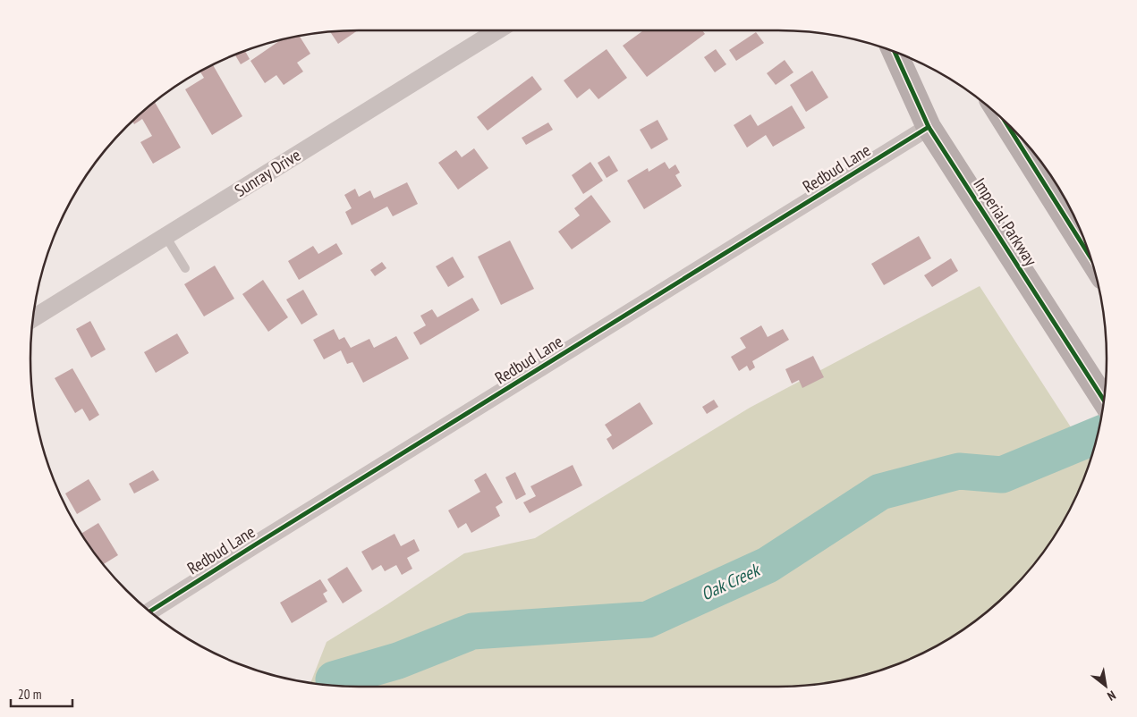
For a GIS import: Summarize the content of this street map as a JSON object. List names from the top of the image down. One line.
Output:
{"streets":{"main road":["Imperial Parkway"],"street":["Redbud Lane","Sunray Drive"]},"crossings":[["Redbud Lane","Imperial Parkway"]],"water":["Oak Creek"],"scale_bar":"20 m","north":"bottom right"}
